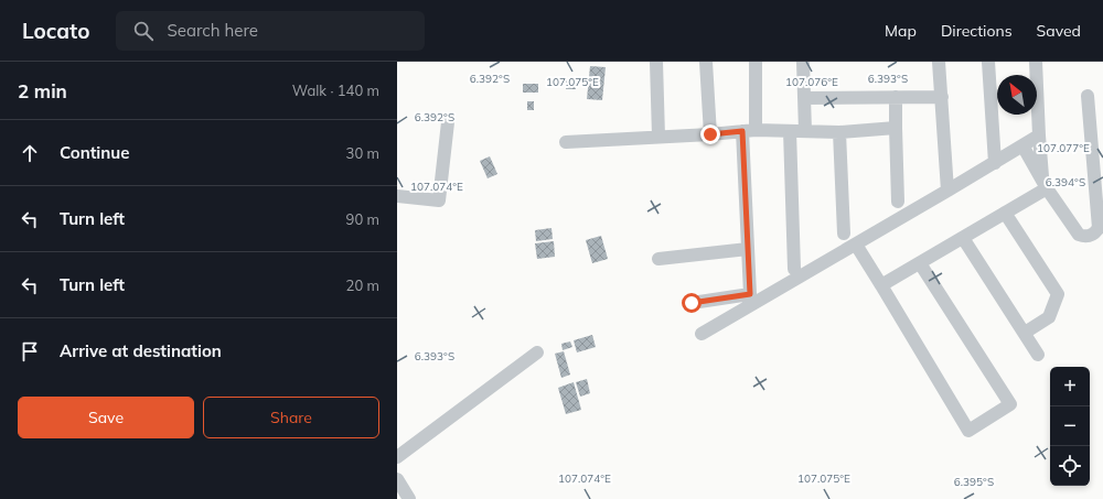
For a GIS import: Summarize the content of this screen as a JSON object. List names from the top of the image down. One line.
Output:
{"north":"top left","page":{"header":"Locato","search":"Search here","nav":["Map","Directions","Saved"],"heading":["2 min","Walk · 140 m"],"list":[["Continue","30 m"],["Turn left","90 m"],["Turn left","20 m"],"Arrive at destination"],"map_buttons":["+","−"],"buttons":["Save","Share"]},"coordinates":["6.392°S","6.393°S","107.075°E","107.076°E","107.077°E","6.394°S","107.074°E","6.395°S"]}
